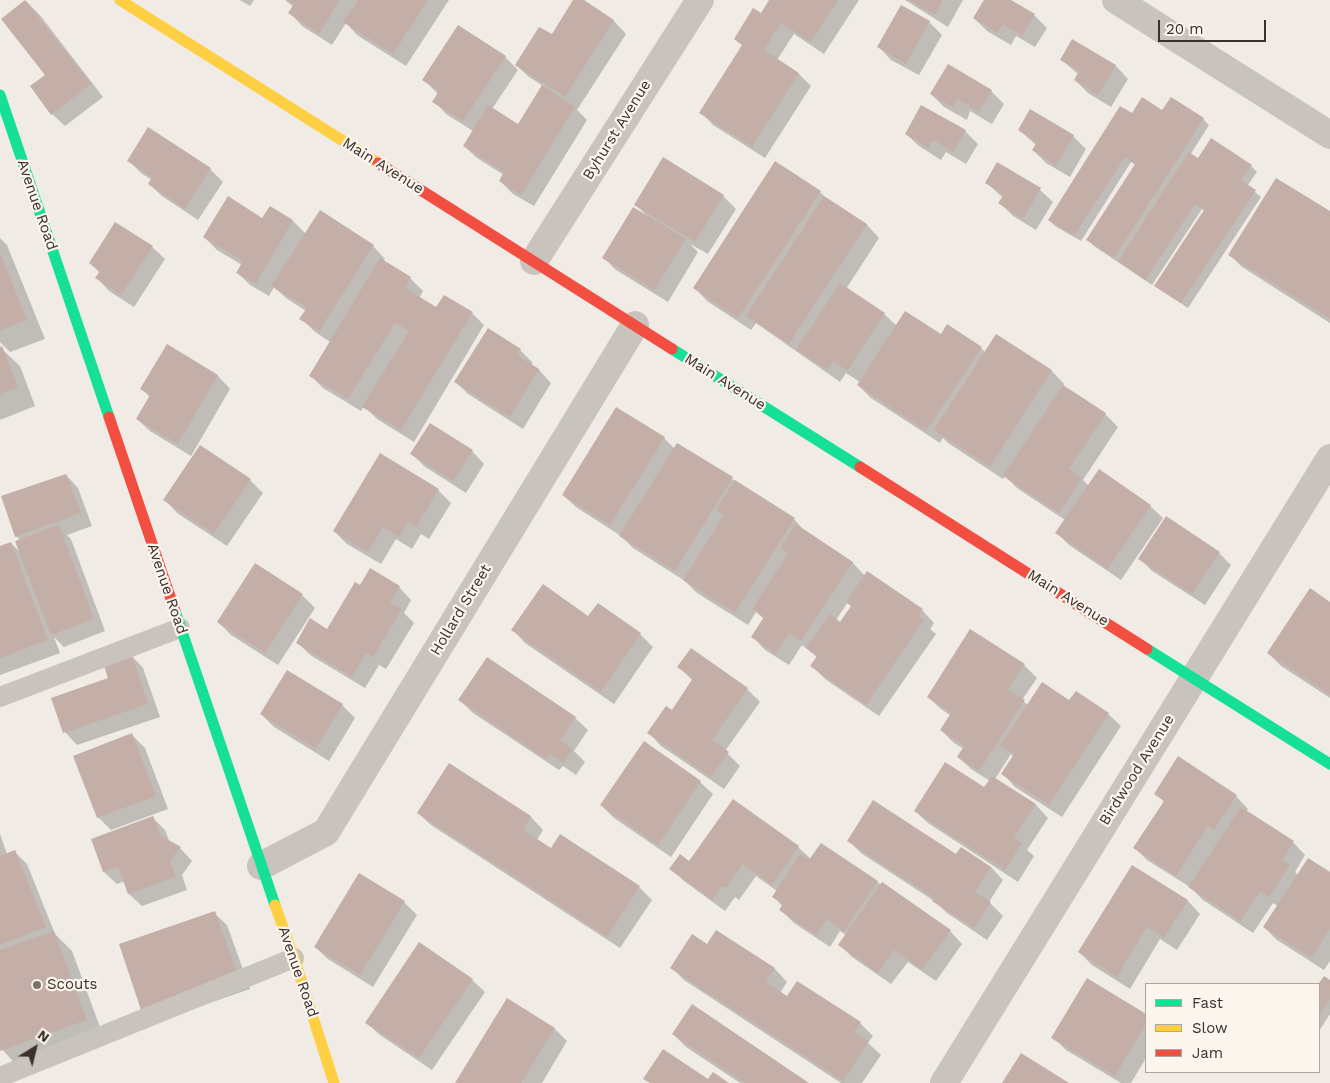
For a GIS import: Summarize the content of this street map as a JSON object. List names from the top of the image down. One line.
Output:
{"streets":{"street":["Byhurst Avenue","Main Avenue","Avenue Road","Hollard Street","Birdwood Avenue"]},"crossings":[["Byhurst Avenue","Main Avenue"],["Main Avenue","Hollard Street"],["Main Avenue","Birdwood Avenue"],["Avenue Road","Hollard Street"]],"places":["Scouts"],"legend":["Fast","Slow","Jam"],"scale_bar":"20 m","north":"top right"}
